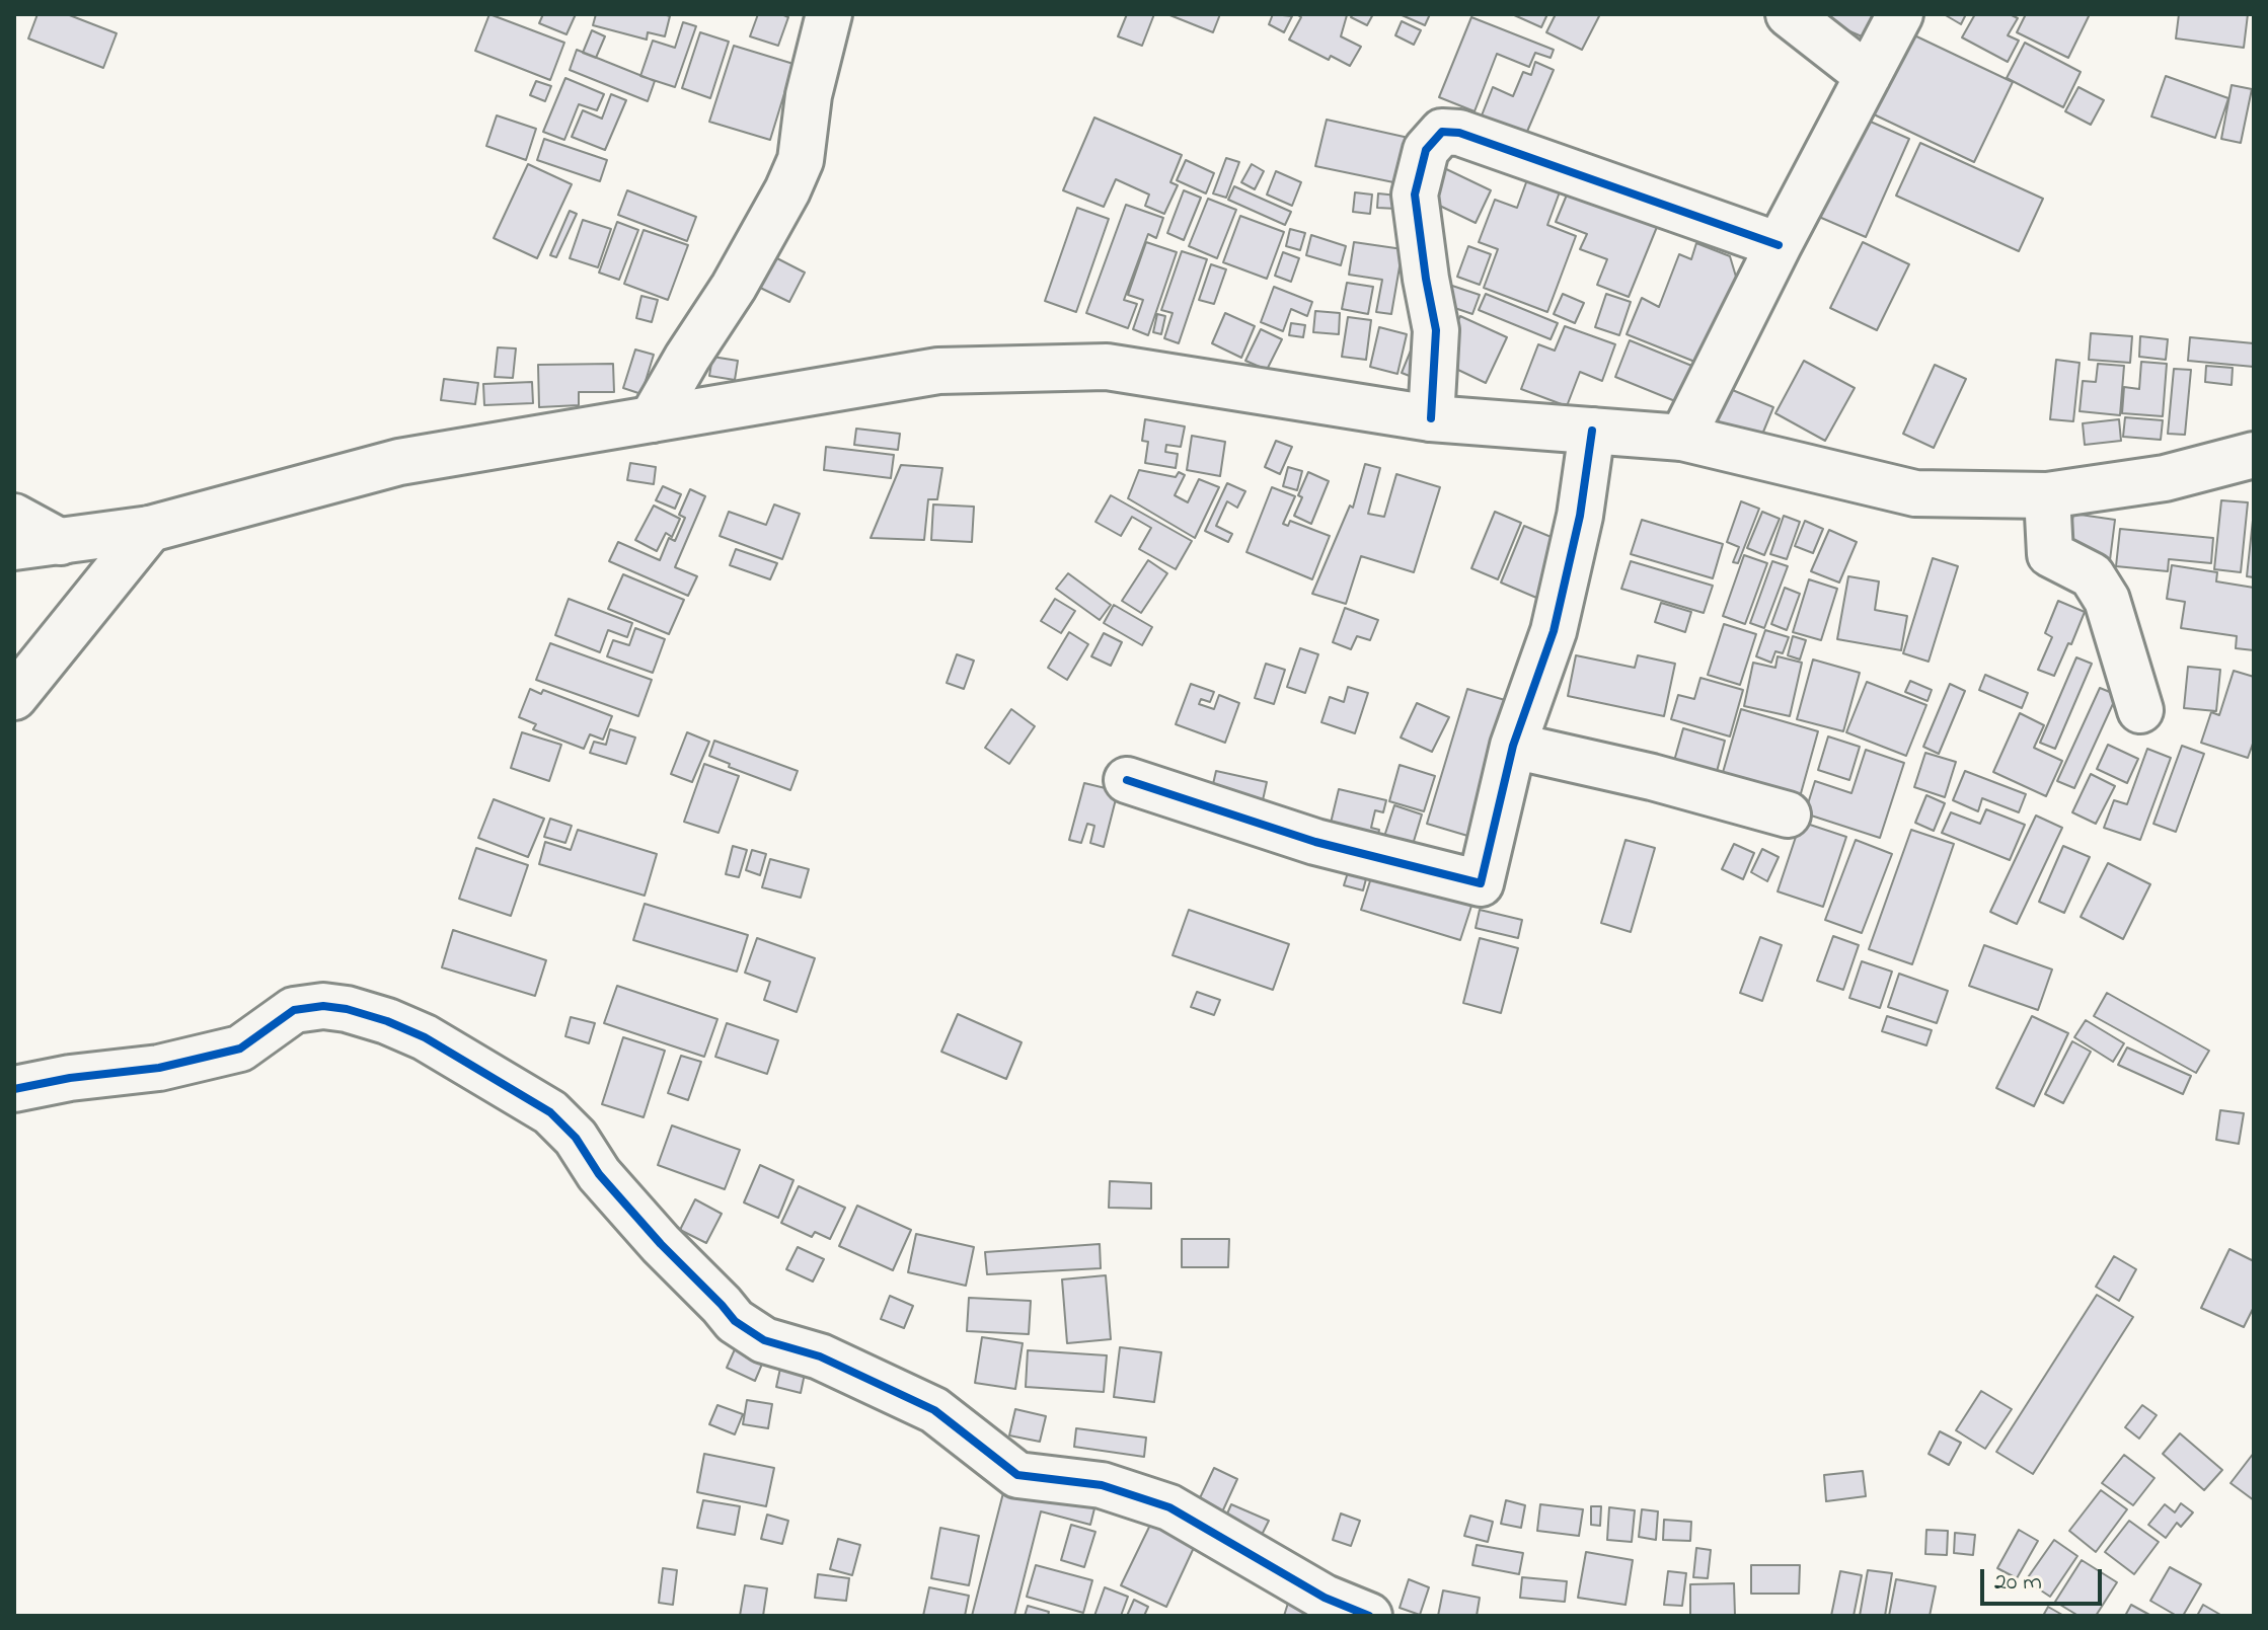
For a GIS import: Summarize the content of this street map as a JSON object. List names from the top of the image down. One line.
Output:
{"scale_bar":"20 m"}
